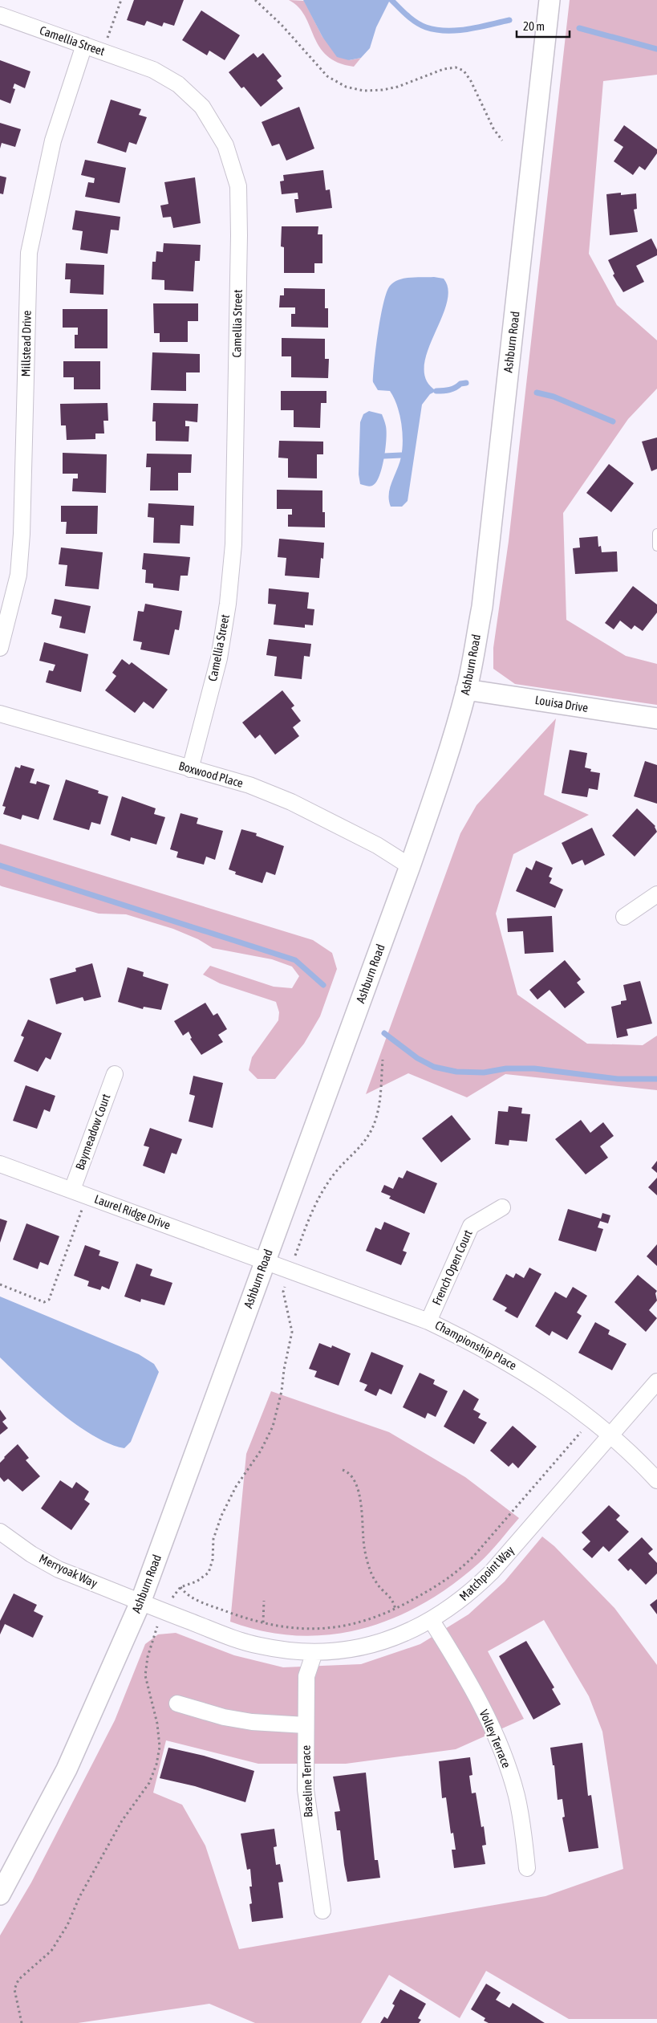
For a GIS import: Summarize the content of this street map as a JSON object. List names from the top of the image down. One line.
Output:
{"streets":{"street":["Camellia Street","Ashburn Road","Millstead Drive","Louisa Drive","Boxwood Place","Baymeadow Court","Laurel Ridge Drive","French Open Court","Championship Place","Merryoak Way","Matchpoint Way","Volley Terrace","Baseline Terrace"]},"crossings":[["Camellia Street","Millstead Drive"],["Camellia Street","Boxwood Place"],["Ashburn Road","Louisa Drive"],["Ashburn Road","Boxwood Place"],["Ashburn Road","Laurel Ridge Drive"],["Ashburn Road","Championship Place"],["Ashburn Road","Merryoak Way"],["Ashburn Road","Matchpoint Way"],["Baymeadow Court","Laurel Ridge Drive"],["Laurel Ridge Drive","Championship Place"],["French Open Court","Championship Place"],["Championship Place","Matchpoint Way"],["Merryoak Way","Matchpoint Way"],["Matchpoint Way","Volley Terrace"],["Matchpoint Way","Baseline Terrace"]],"scale_bar":"20 m"}
